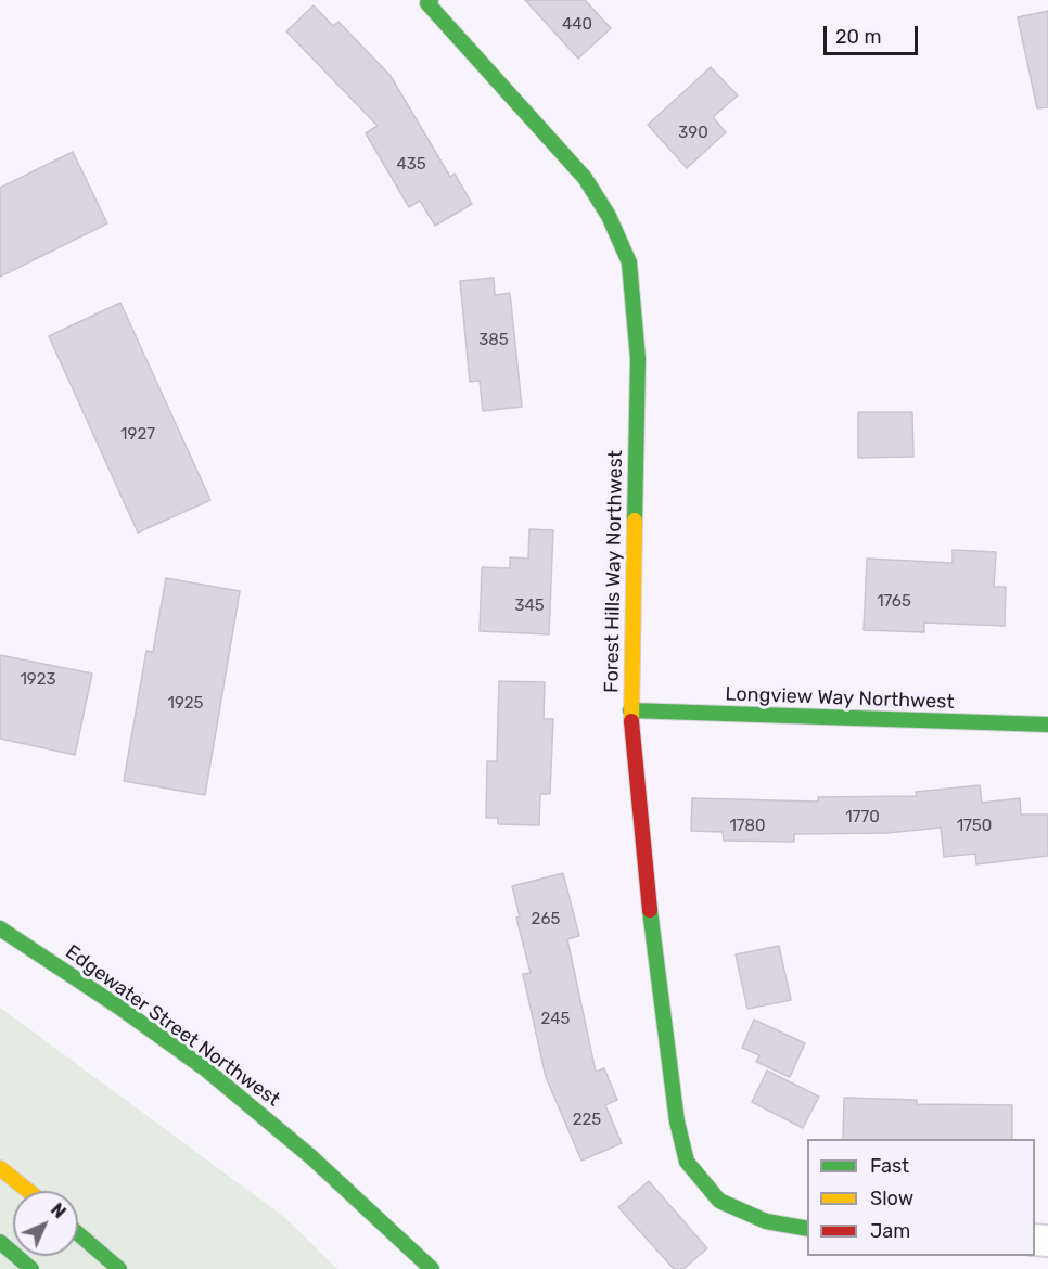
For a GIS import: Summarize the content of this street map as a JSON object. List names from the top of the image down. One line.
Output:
{"streets":{"main road":["Forest Hills Way Northwest","Longview Way Northwest","Edgewater Street Northwest"]},"crossings":[["Forest Hills Way Northwest","Longview Way Northwest"]],"house_numbers":["440","390","435","385","1927","1765","345","1923","1925","1770","1780","1750","265","245","225"],"legend":["Fast","Slow","Jam"],"scale_bar":"20 m","north":"top right"}
